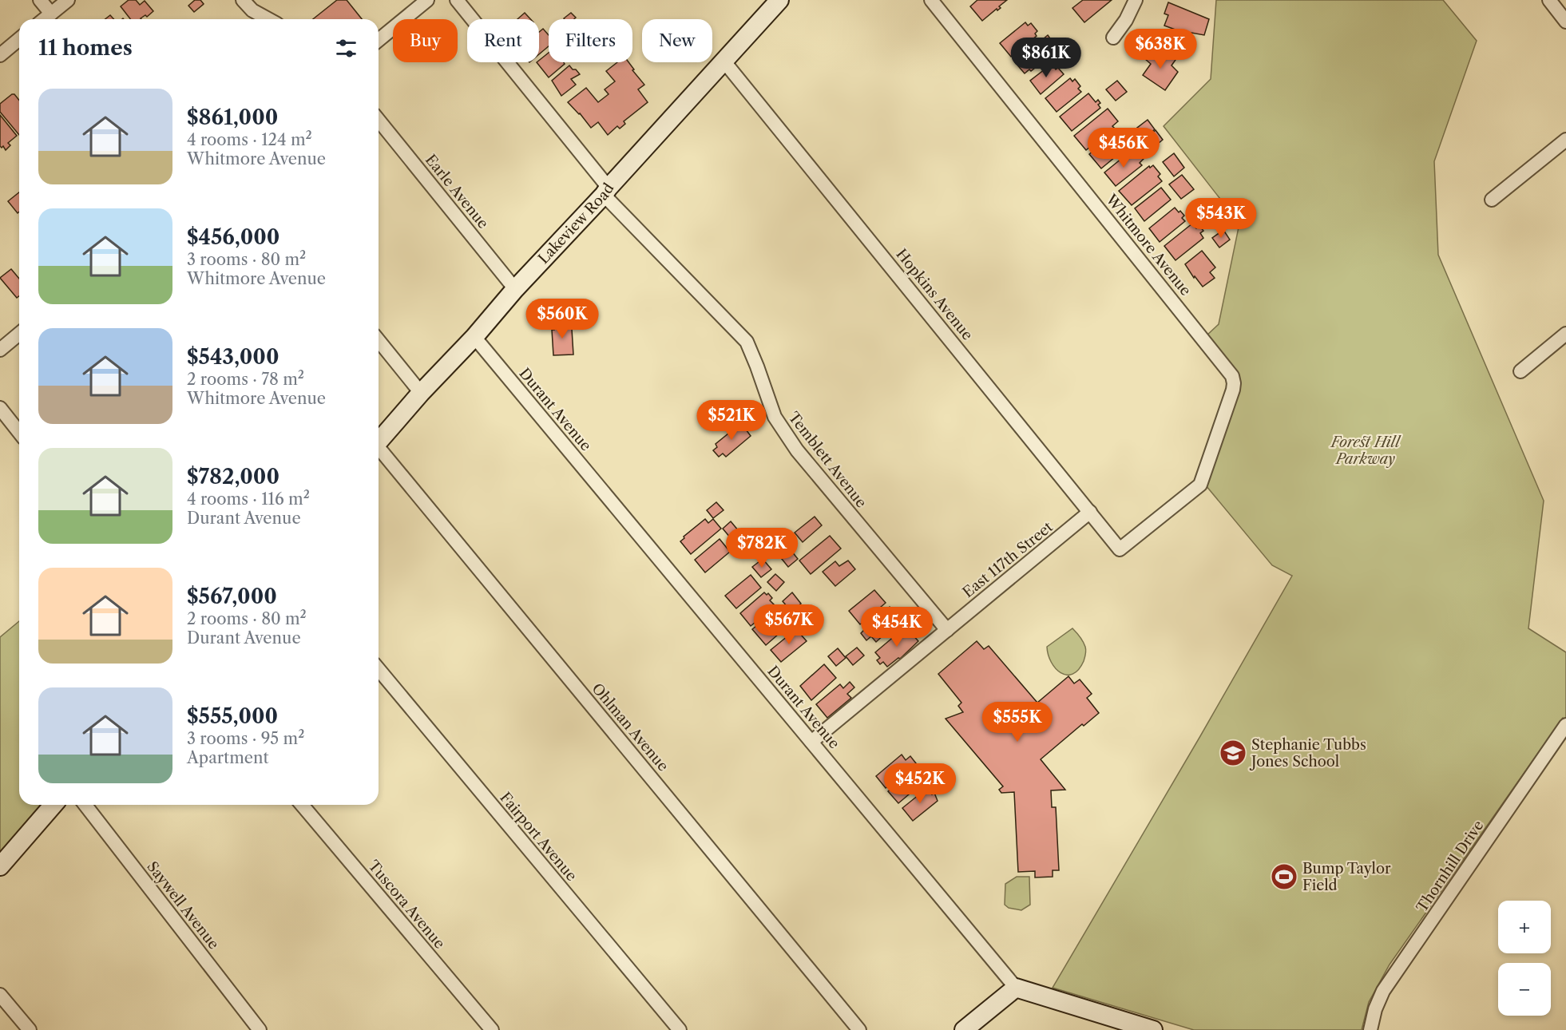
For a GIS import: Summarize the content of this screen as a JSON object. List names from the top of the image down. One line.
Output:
{"streets":{"street":["Earle Avenue","Lakeview Road","Whitmore Avenue","Hopkins Avenue","Durant Avenue","Temblett Avenue","East 117th Street","Ohlman Avenue","Fairport Avenue","Thornhill Drive","Tuscora Avenue","Saywell Avenue"]},"crossings":[["Earle Avenue","Lakeview Road"],["Lakeview Road","Hopkins Avenue"],["Lakeview Road","Durant Avenue"],["Lakeview Road","Temblett Avenue"],["Whitmore Avenue","Hopkins Avenue"],["Hopkins Avenue","East 117th Street"],["Durant Avenue","East 117th Street"],["Temblett Avenue","East 117th Street"]],"parks":["Forest Hill Parkway"],"places":{"school or university":["Stephanie Tubbs Jones School"],"sports":["Bump Taylor Field"]},"page":{"chip":["Buy","Rent","Filters","New"],"heading":"11 homes","price":["$638K","$861K","$456K","$543K","$560K","$521K","$782K","$567K","$454K","$555K","$452K"],"list":[{"name":"$861,000","note":"4 rooms · 124 m² · Whitmore Avenue"},{"name":"$456,000","note":"3 rooms · 80 m² · Whitmore Avenue"},{"name":"$543,000","note":"2 rooms · 78 m² · Whitmore Avenue"},{"name":"$782,000","note":"4 rooms · 116 m² · Durant Avenue"},{"name":"$567,000","note":"2 rooms · 80 m² · Durant Avenue"},{"name":"$555,000","note":"3 rooms · 95 m² · Apartment"}],"map_buttons":["+","−"]}}
